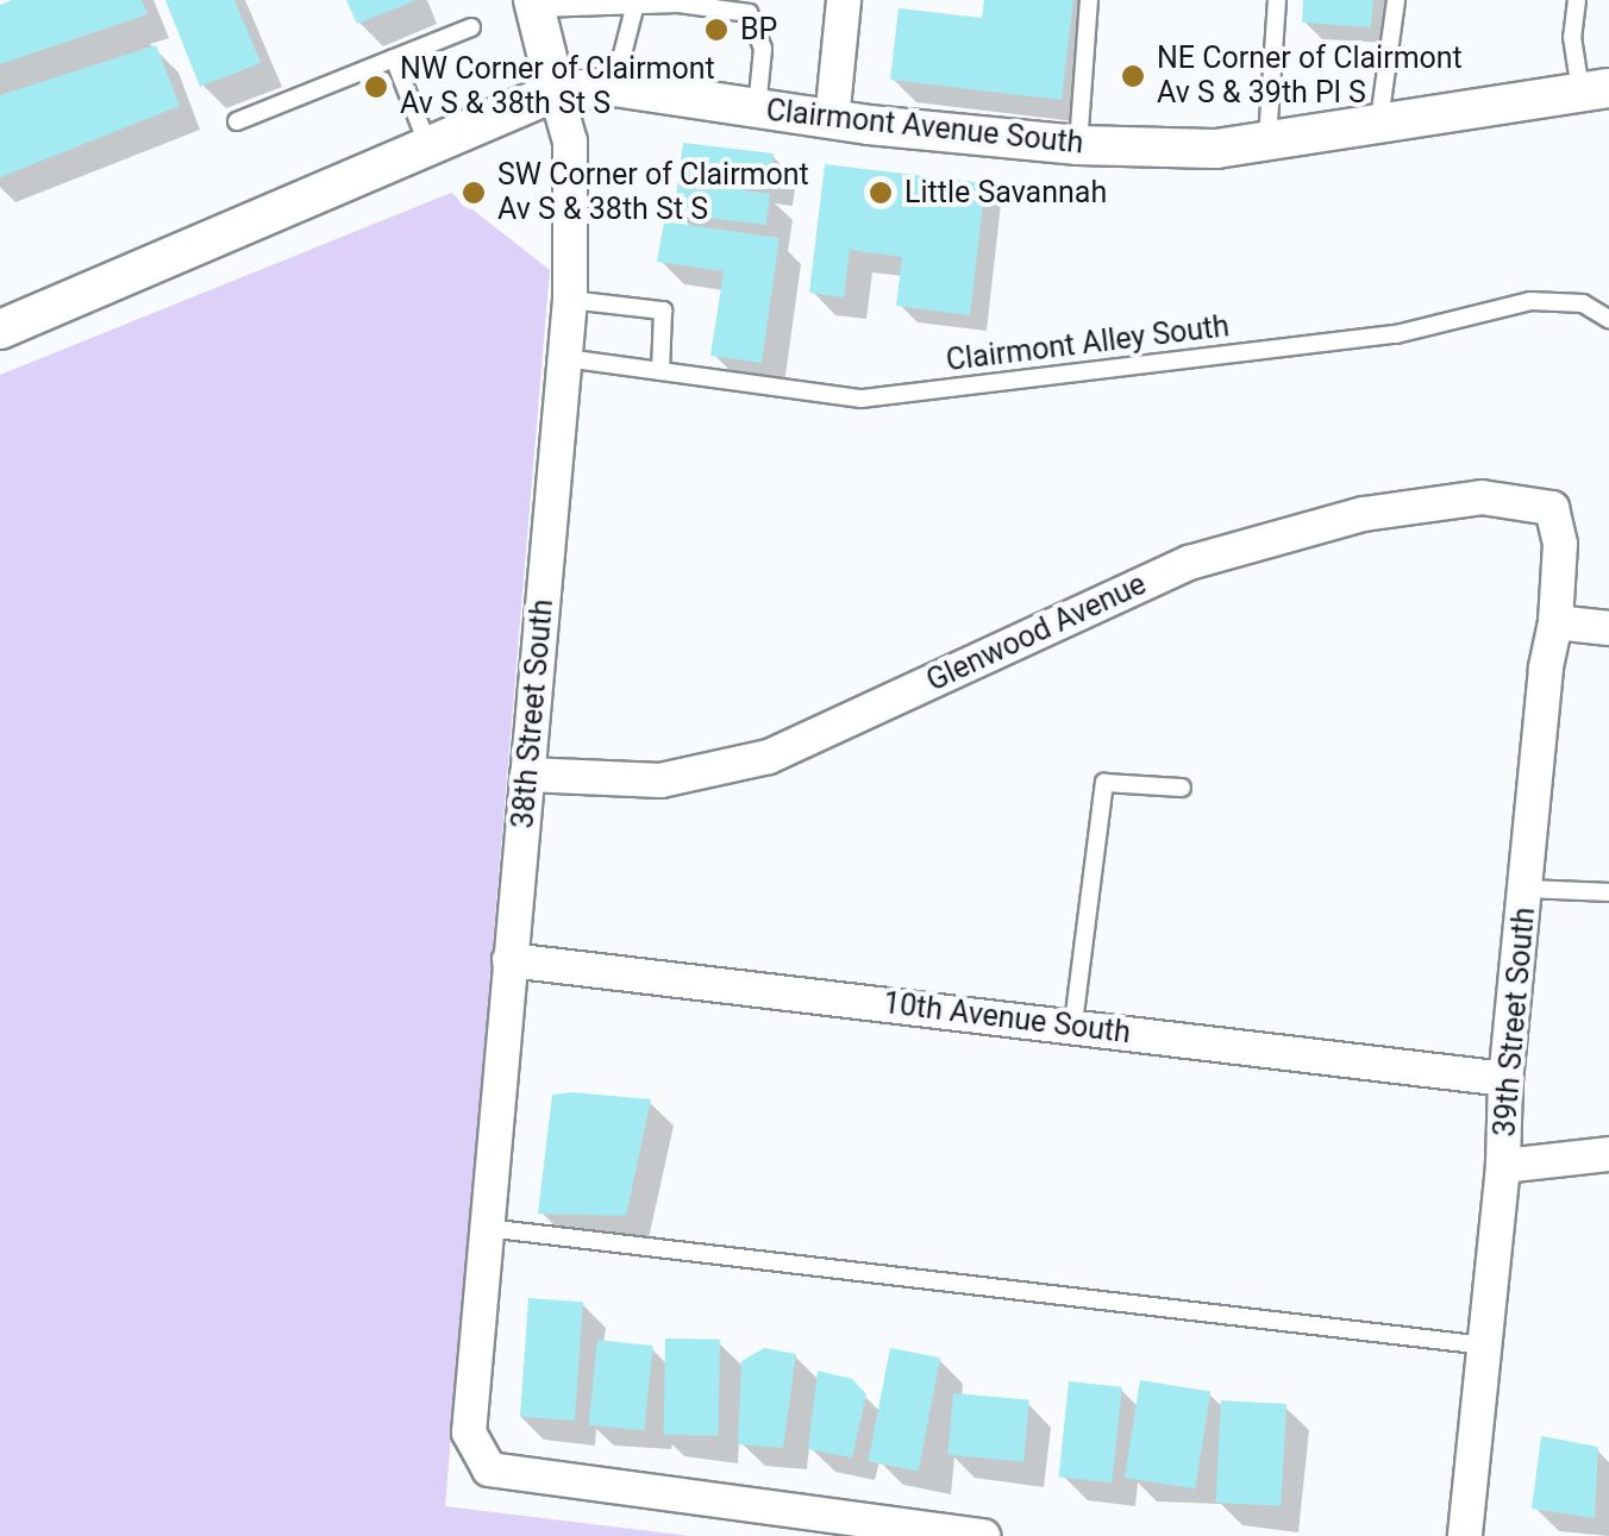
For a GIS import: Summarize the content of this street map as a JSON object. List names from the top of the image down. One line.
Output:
{"streets":{"street":["Clairmont Avenue South","Glenwood Avenue","38th Street South","10th Avenue South","39th Street South"],"lane":["Clairmont Alley South"]},"crossings":[["Clairmont Avenue South","38th Street South"],["Clairmont Alley South","38th Street South"],["Glenwood Avenue","38th Street South"],["Glenwood Avenue","39th Street South"],["38th Street South","10th Avenue South"],["10th Avenue South","39th Street South"]],"places":["BP","NE Corner of Clairmont Av S & 39th Pl S","NW Corner of Clairmont Av S & 38th St S","SW Corner of Clairmont Av S & 38th St S","Little Savannah"]}
